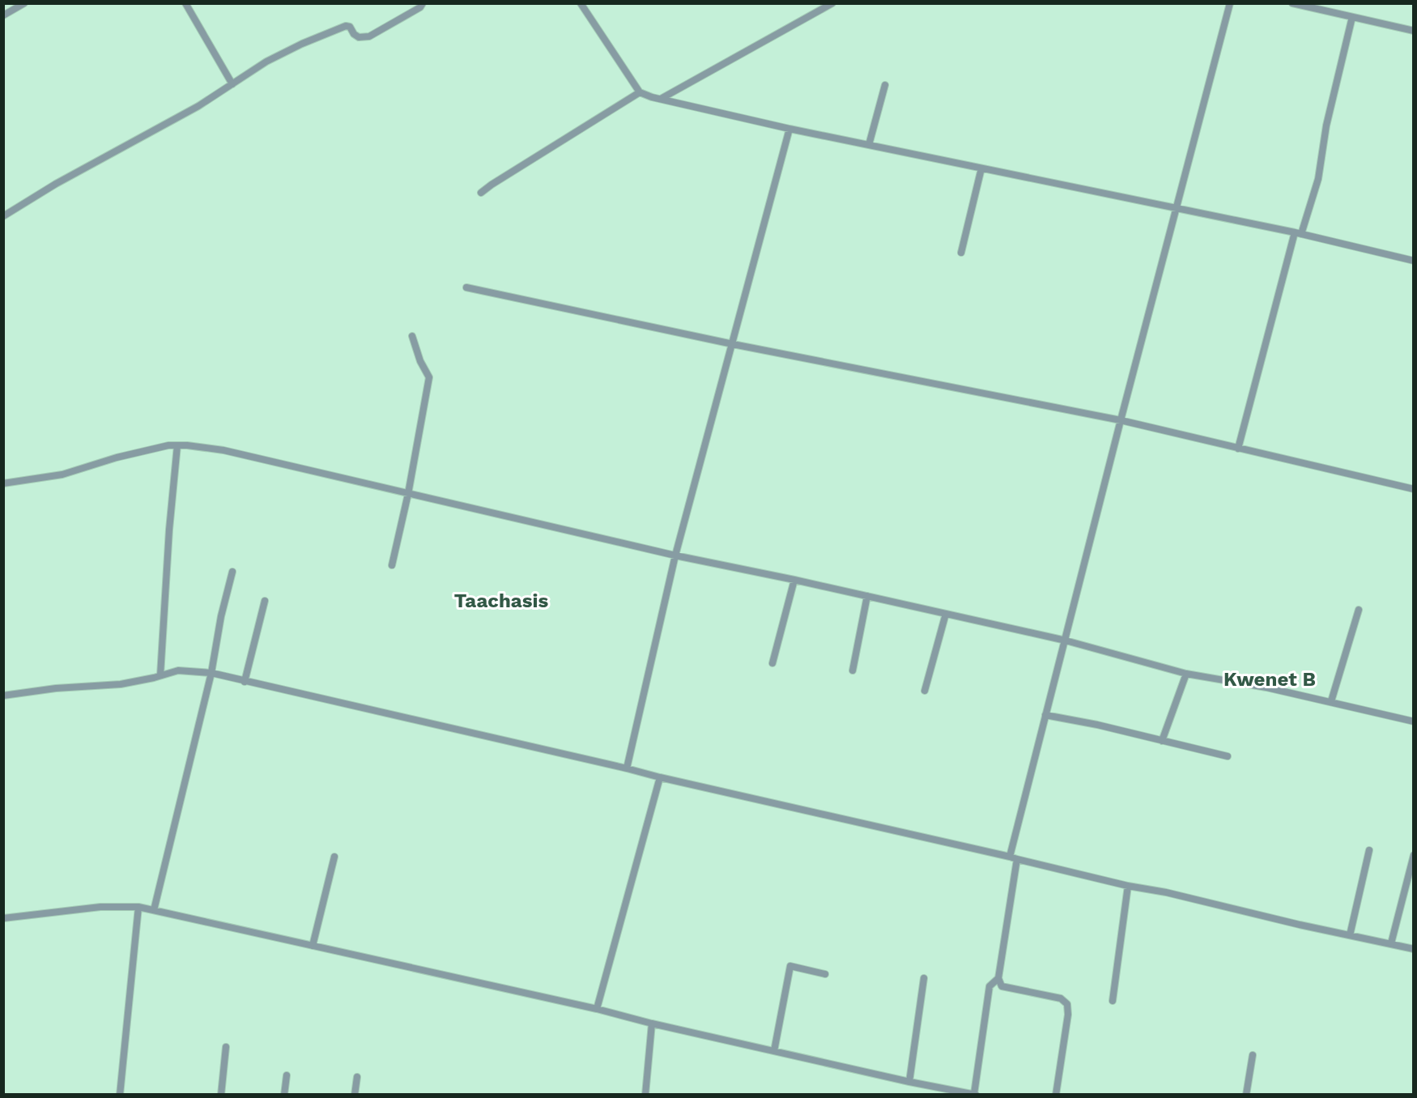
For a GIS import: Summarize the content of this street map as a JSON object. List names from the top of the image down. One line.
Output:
{"districts":["Taachasis","Kwenet B"]}
